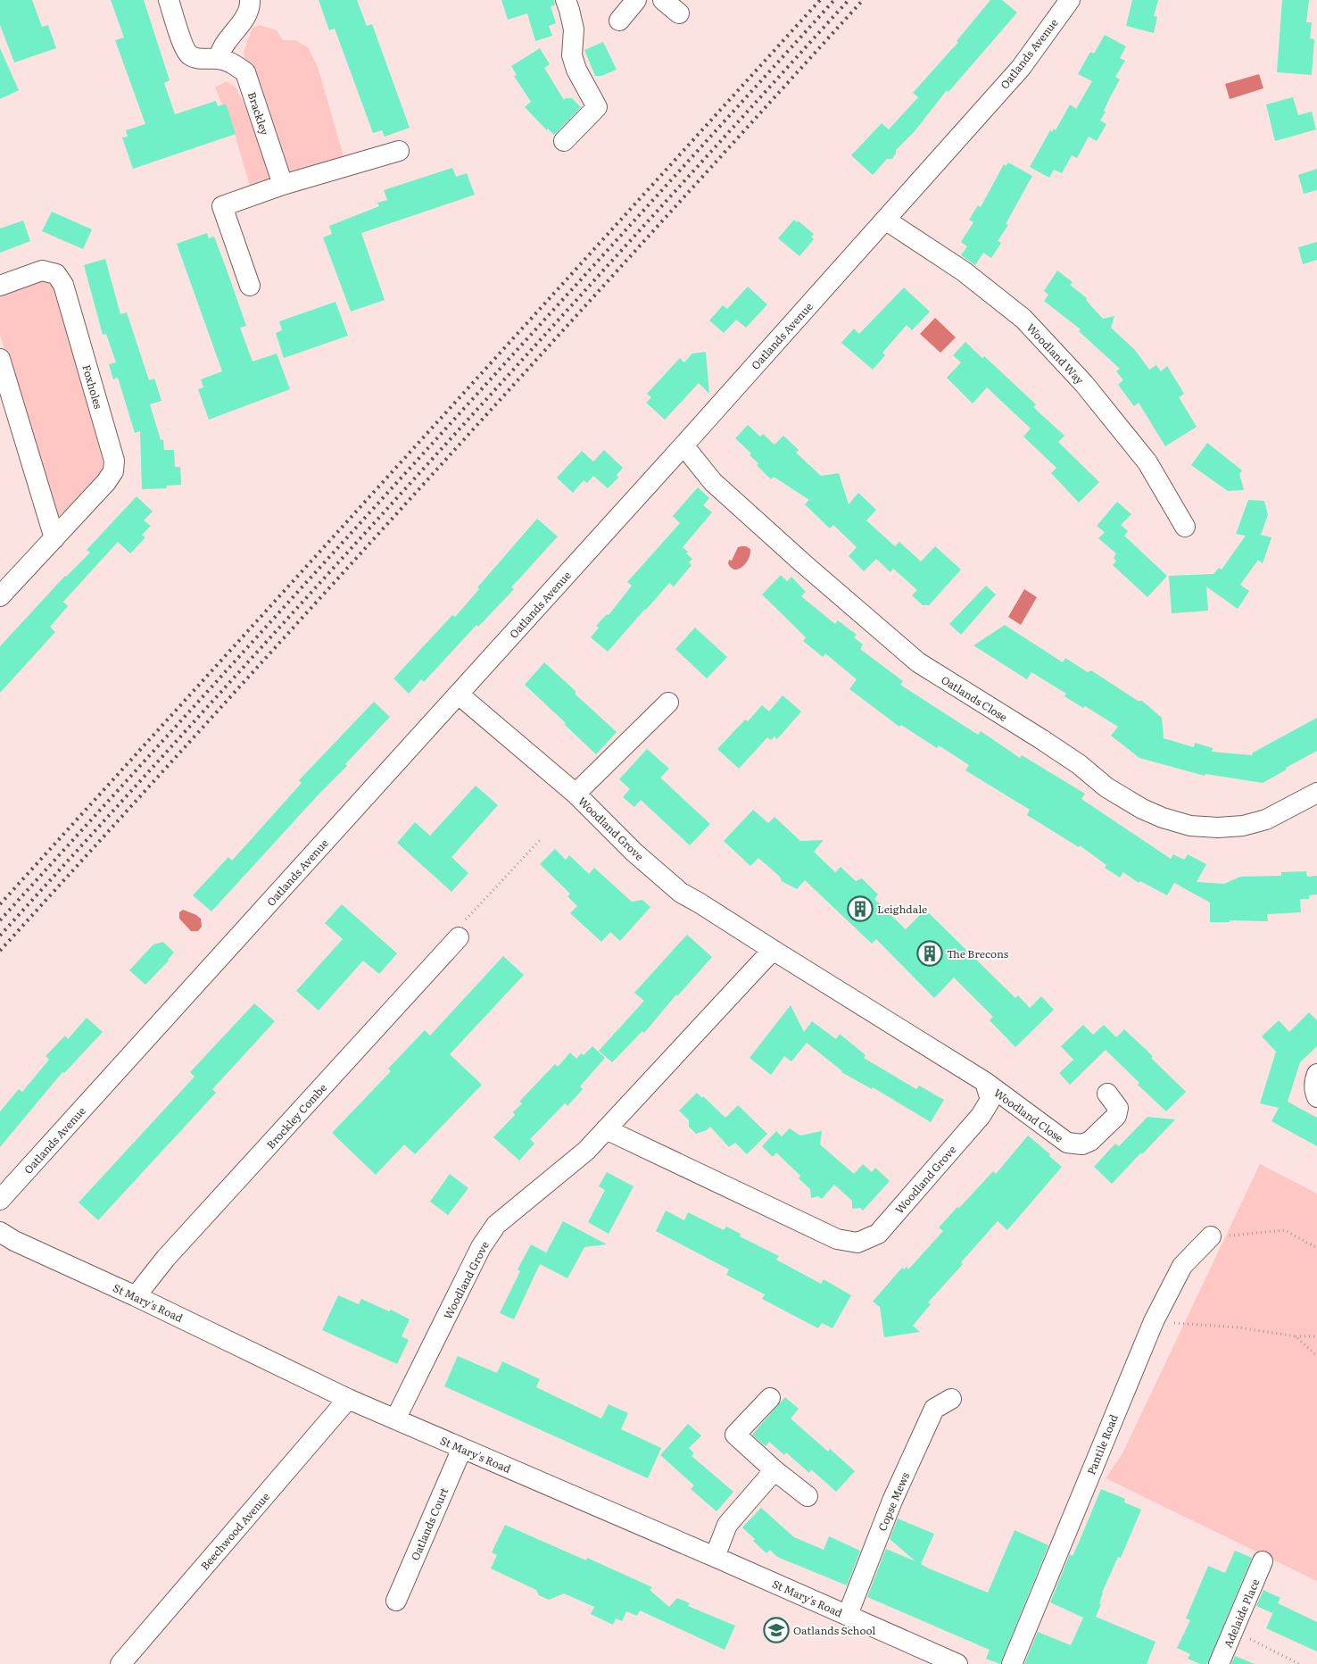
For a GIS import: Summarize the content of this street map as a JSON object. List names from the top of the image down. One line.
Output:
{"streets":{"street":["Oatlands Avenue","Brackley","Woodland Way","Foxholes","Oatlands Close","Woodland Grove","Woodland Close","Brockley Combe","St Mary's Road","Pantile Road","Copse Mews","Oatlands Court","Beechwood Avenue","Adelaide Place"]},"crossings":[["Oatlands Avenue","Woodland Way"],["Oatlands Avenue","Oatlands Close"],["Oatlands Avenue","Woodland Grove"],["Woodland Grove","Woodland Close"],["Woodland Grove","St Mary's Road"],["Brockley Combe","St Mary's Road"],["St Mary's Road","Copse Mews"],["St Mary's Road","Oatlands Court"],["St Mary's Road","Beechwood Avenue"]],"places":{"building":["Leighdale","The Brecons"],"school or university":["Oatlands School"]}}
